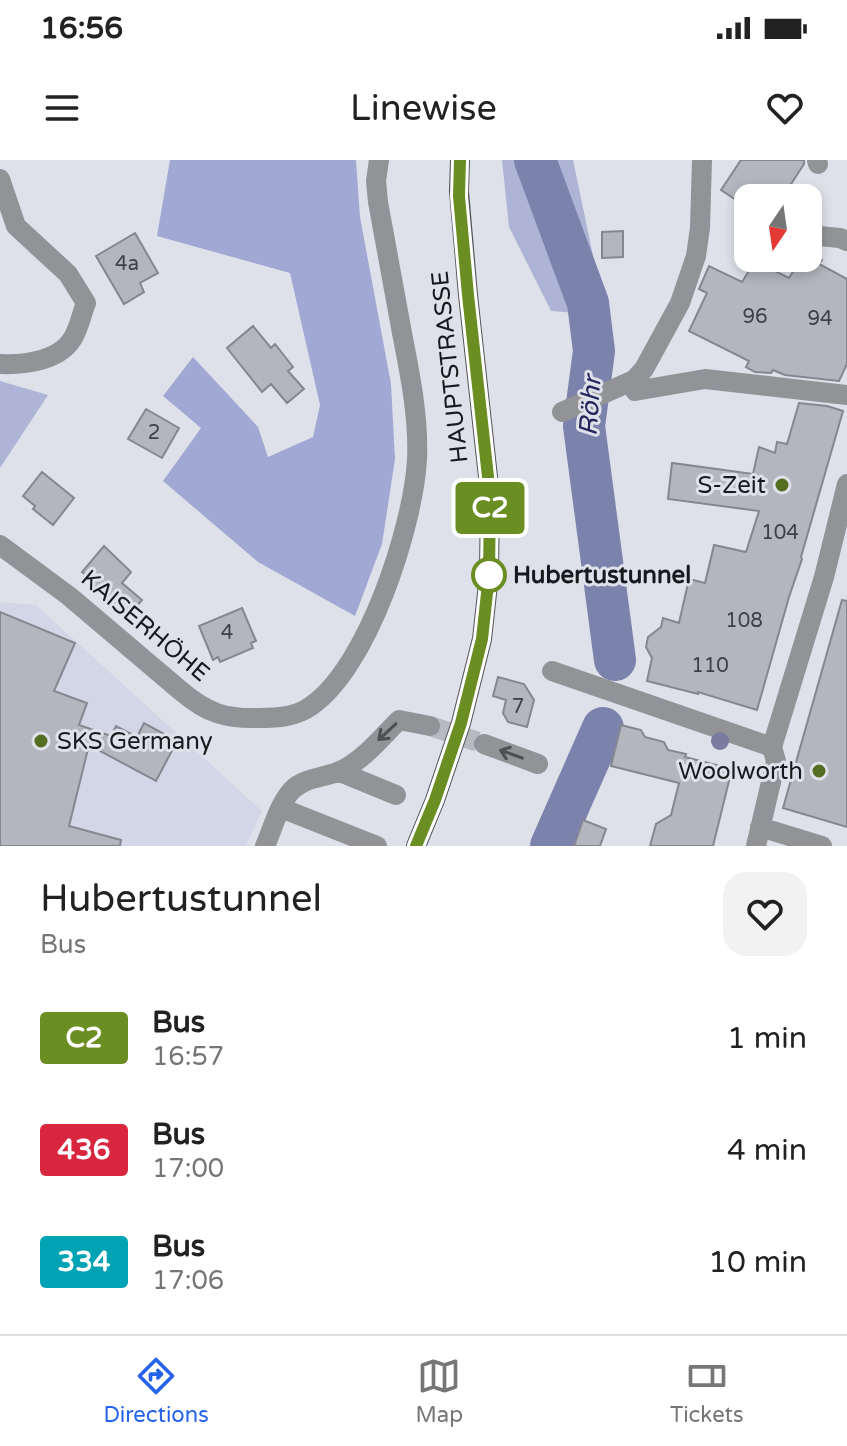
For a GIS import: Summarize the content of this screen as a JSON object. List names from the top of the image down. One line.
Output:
{"streets":{"main road":["HAUPTSTRASSE"],"street":["KAISERHÖHE"]},"water":["Röhr"],"places":["S-Zeit","Hubertustunnel","SKS Germany","Woolworth"],"lines":["bus line C2"],"house_numbers":["4a","96","94","2","104","108","4","110","7"],"north":"bottom","page":{"status":"16:56","header":"Linewise","on_map":"C2","heading":["Hubertustunnel","Bus"],"list":[{"mark":"C2","name":"Bus","note":"16:57","value":"1 min"},{"mark":"436","name":"Bus","note":"17:00","value":"4 min"},{"mark":"334","name":"Bus","note":"17:06","value":"10 min"}],"tabs":["Directions","Map","Tickets"]}}
